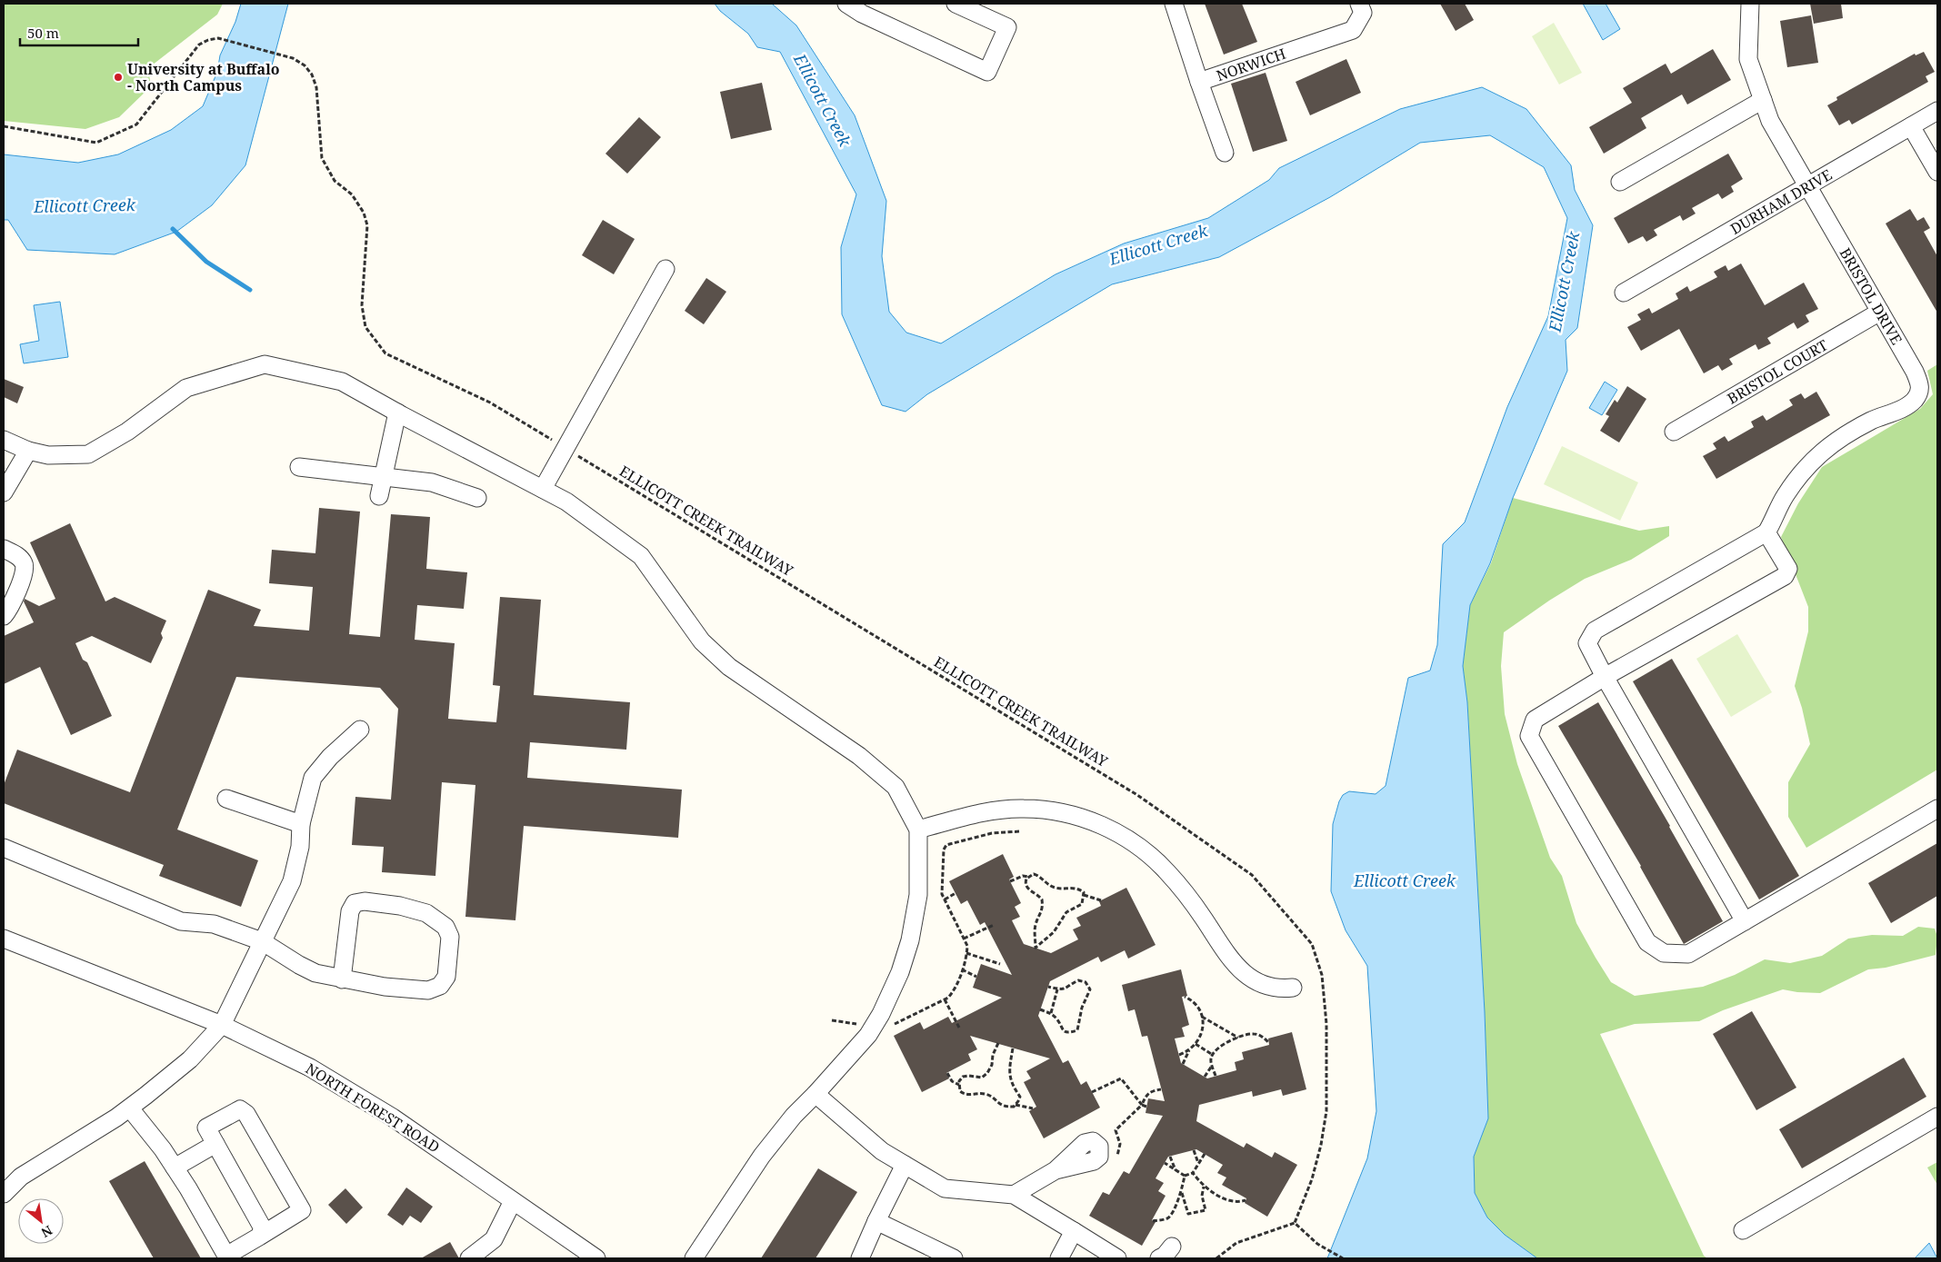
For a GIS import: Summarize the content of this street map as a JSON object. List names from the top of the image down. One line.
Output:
{"streets":{"street":["NORWICH","DURHAM DRIVE","BRISTOL DRIVE","BRISTOL COURT","NORTH FOREST ROAD"],"path":["ELLICOTT CREEK TRAILWAY"]},"crossings":[["DURHAM DRIVE","BRISTOL DRIVE"],["BRISTOL DRIVE","BRISTOL COURT"]],"water":["Ellicott Creek"],"places":["University at Buffalo - North Campus"],"scale_bar":"50 m","north":"bottom right"}
